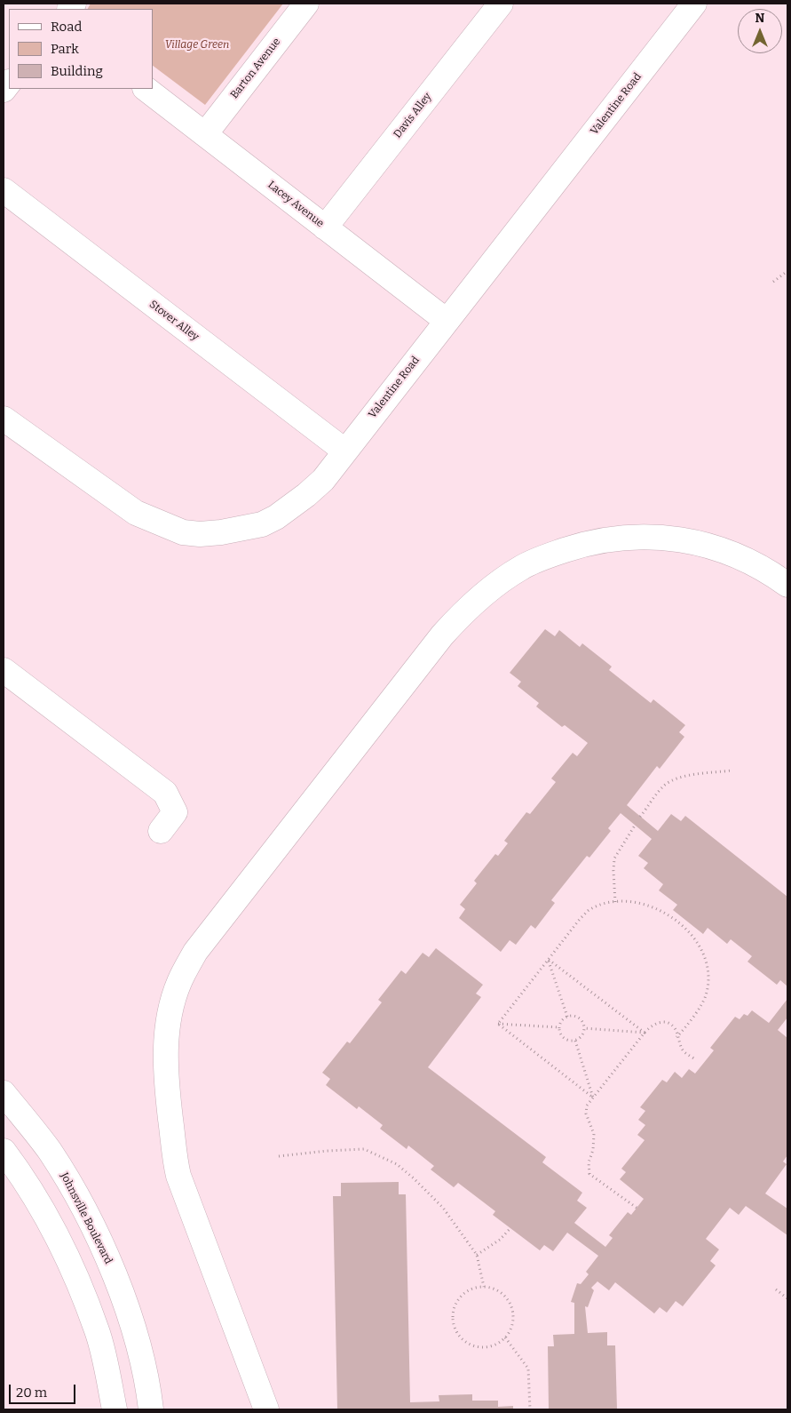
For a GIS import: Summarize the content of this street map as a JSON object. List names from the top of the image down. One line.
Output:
{"streets":{"street":["Barton Avenue","Valentine Road","Davis Alley","Lacey Avenue","Stover Alley","Johnsville Boulevard"]},"crossings":[["Barton Avenue","Lacey Avenue"],["Valentine Road","Lacey Avenue"],["Valentine Road","Stover Alley"],["Davis Alley","Lacey Avenue"]],"parks":["Village Green"],"legend":["Road","Park","Building"],"scale_bar":"20 m","north":"top"}
